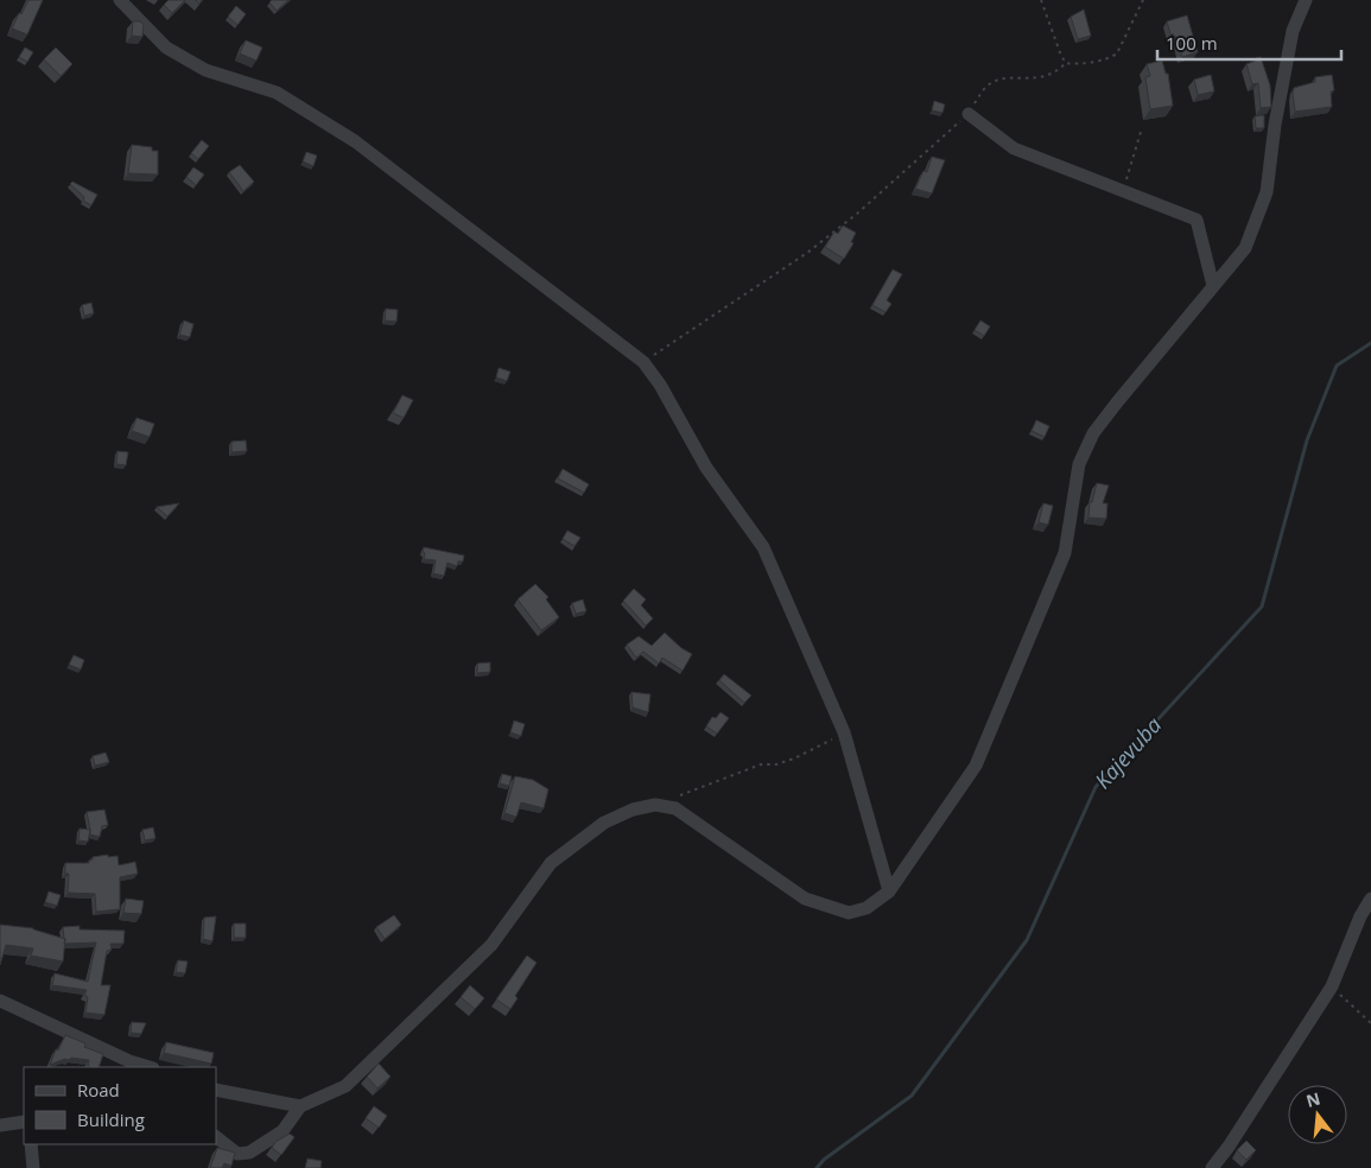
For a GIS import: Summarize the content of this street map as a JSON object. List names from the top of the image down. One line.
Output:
{"water":["Kajevuba"],"legend":["Road","Building"],"scale_bar":"100 m","north":"top"}
